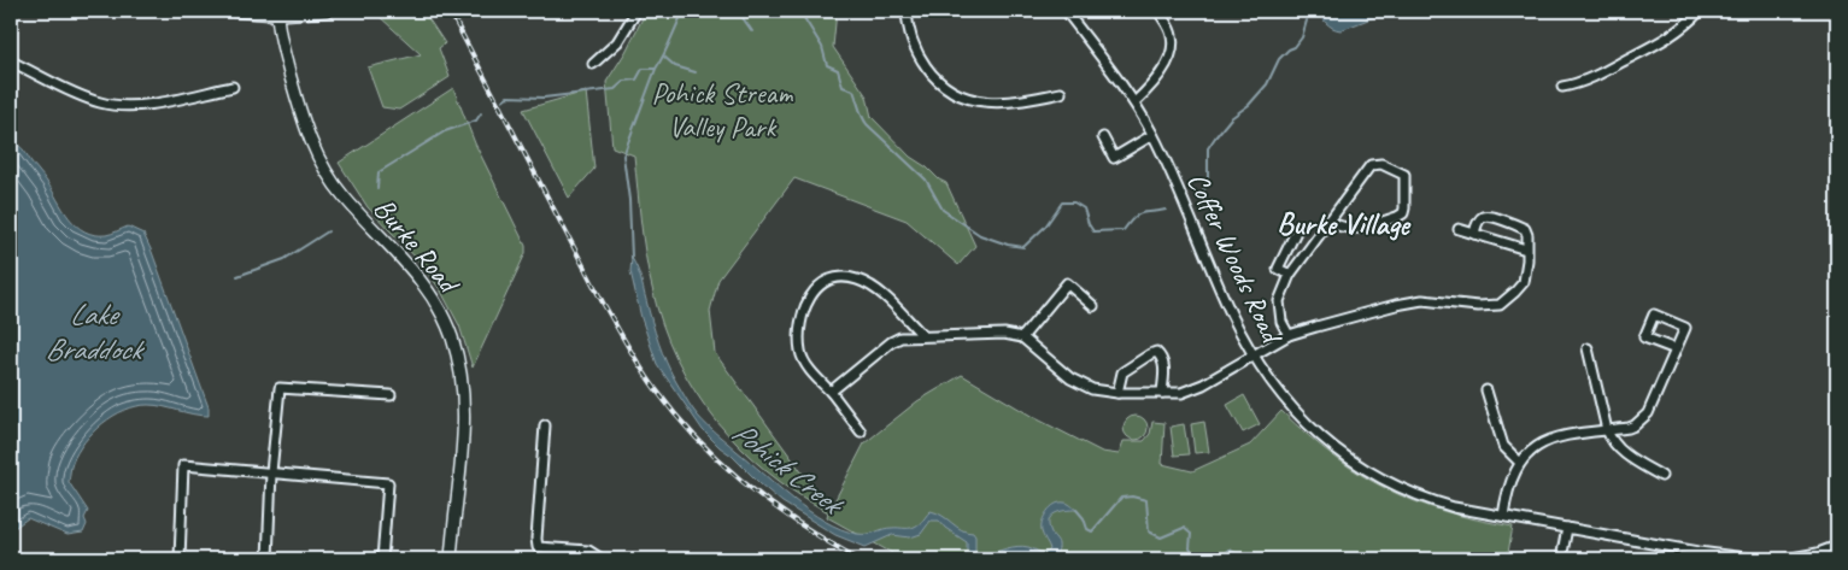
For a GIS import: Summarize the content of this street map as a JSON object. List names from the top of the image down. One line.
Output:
{"streets":{"main road":["Burke Road"],"street":["Coffer Woods Road"]},"districts":["Burke Village"],"water":["Lake Braddock","Pohick Creek"],"parks":["Pohick Stream Valley Park"]}
